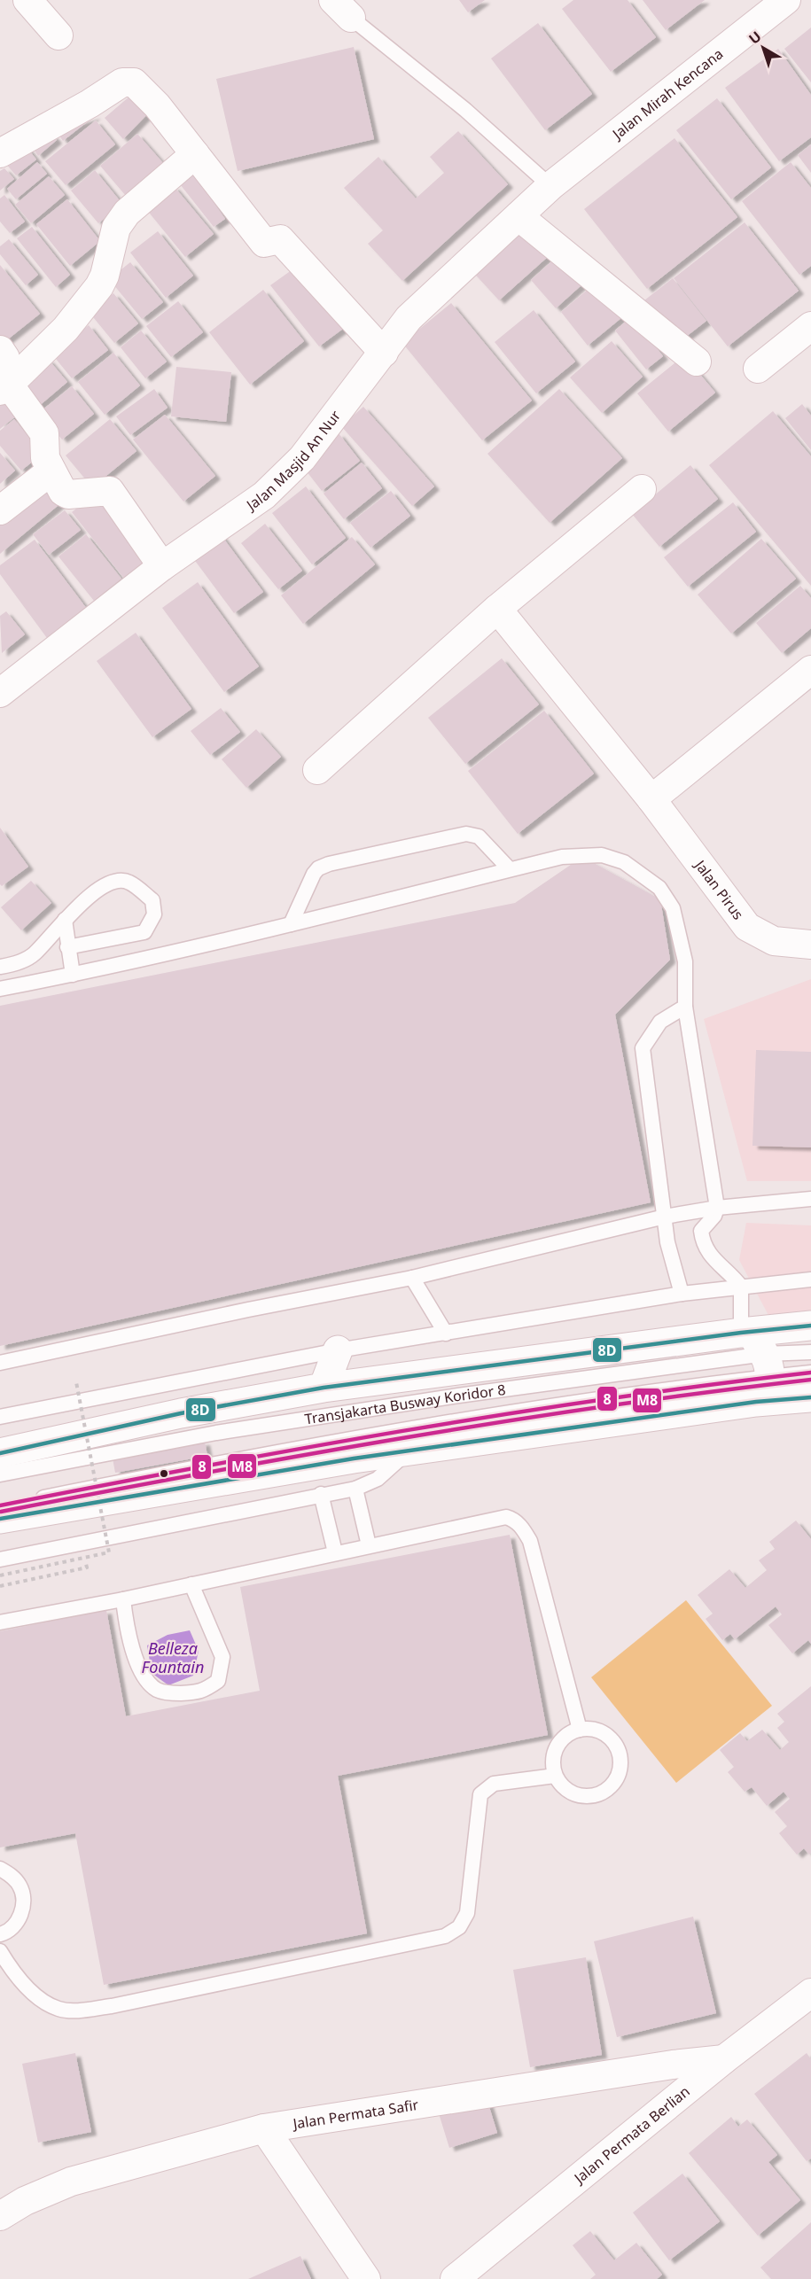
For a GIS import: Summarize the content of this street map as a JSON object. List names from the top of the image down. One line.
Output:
{"streets":{"street":["Jalan Mirah Kencana","Jalan Masjid An Nur","Jalan Pirus","Jalan Permata Safir","Jalan Permata Berlian"],"lane":["Transjakarta Busway Koridor 8"]},"crossings":[["Jalan Mirah Kencana","Jalan Masjid An Nur"],["Jalan Permata Safir","Jalan Permata Berlian"]],"water":["Belleza Fountain"],"lines":["transit line 8D","transit line 8","transit line M8"],"north":"top left"}
